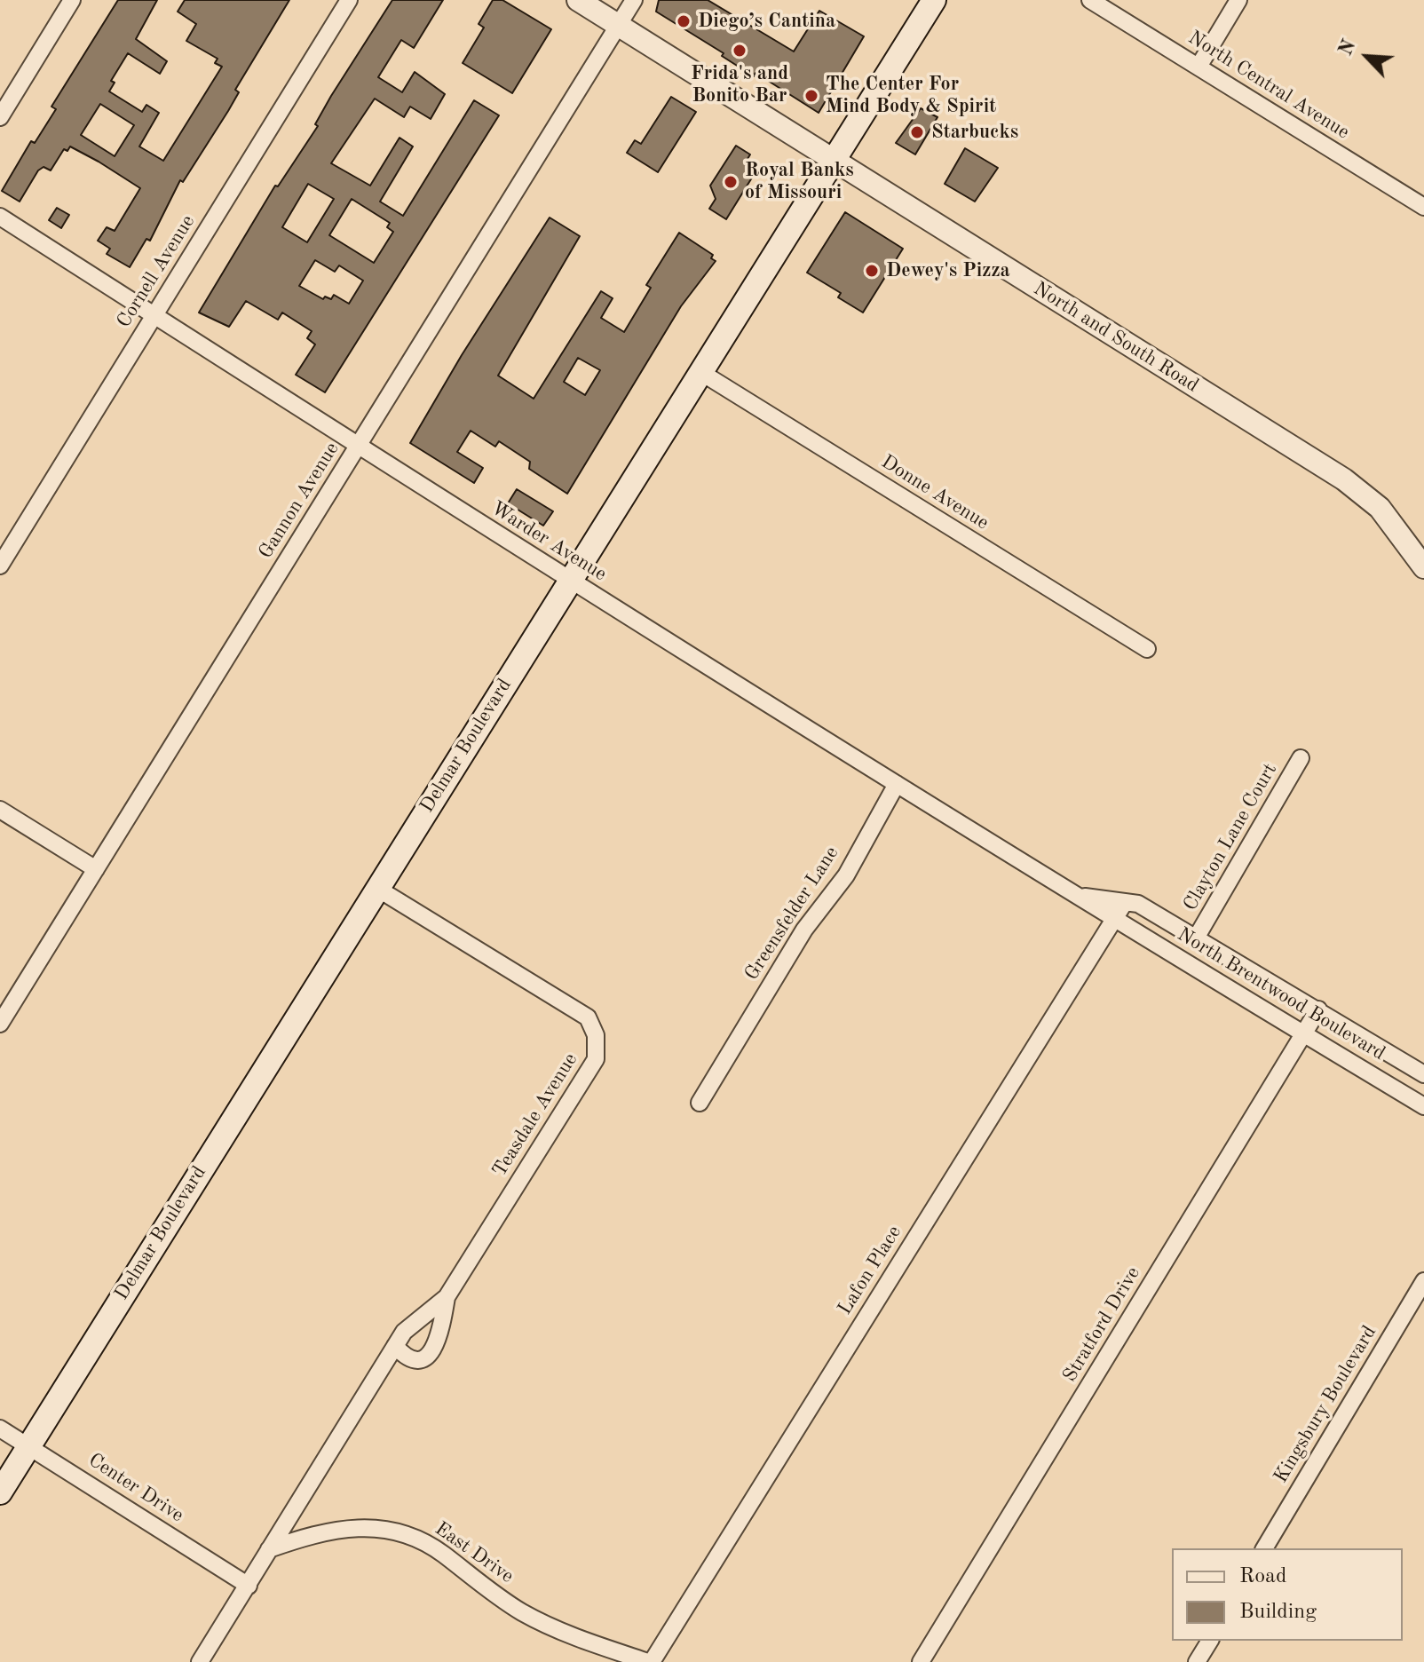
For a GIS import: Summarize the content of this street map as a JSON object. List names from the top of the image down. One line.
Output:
{"streets":{"main road":["Delmar Boulevard"],"street":["North Central Avenue","Cornell Avenue","North and South Road","Donne Avenue","Gannon Avenue","Warder Avenue","Clayton Lane Court","Greensfelder Lane","North Brentwood Boulevard","Teasdale Avenue","Lafon Place","Stratford Drive","Kingsbury Boulevard","Center Drive","East Drive"]},"crossings":[["Cornell Avenue","Warder Avenue"],["North and South Road","Gannon Avenue"],["North and South Road","Delmar Boulevard"],["Donne Avenue","Delmar Boulevard"],["Gannon Avenue","Warder Avenue"],["Warder Avenue","Delmar Boulevard"],["Warder Avenue","Greensfelder Lane"],["Warder Avenue","North Brentwood Boulevard"],["Warder Avenue","Lafon Place"],["Delmar Boulevard","Teasdale Avenue"],["Delmar Boulevard","Center Drive"],["Clayton Lane Court","North Brentwood Boulevard"],["North Brentwood Boulevard","Lafon Place"],["North Brentwood Boulevard","Stratford Drive"],["Teasdale Avenue","Center Drive"],["Teasdale Avenue","East Drive"],["Lafon Place","East Drive"]],"places":["Diego’s Cantina","Frida's and Bonito Bar","The Center For Mind Body & Spirit","Starbucks","Royal Banks of Missouri","Dewey's Pizza"],"legend":["Road","Building"],"north":"top left"}
